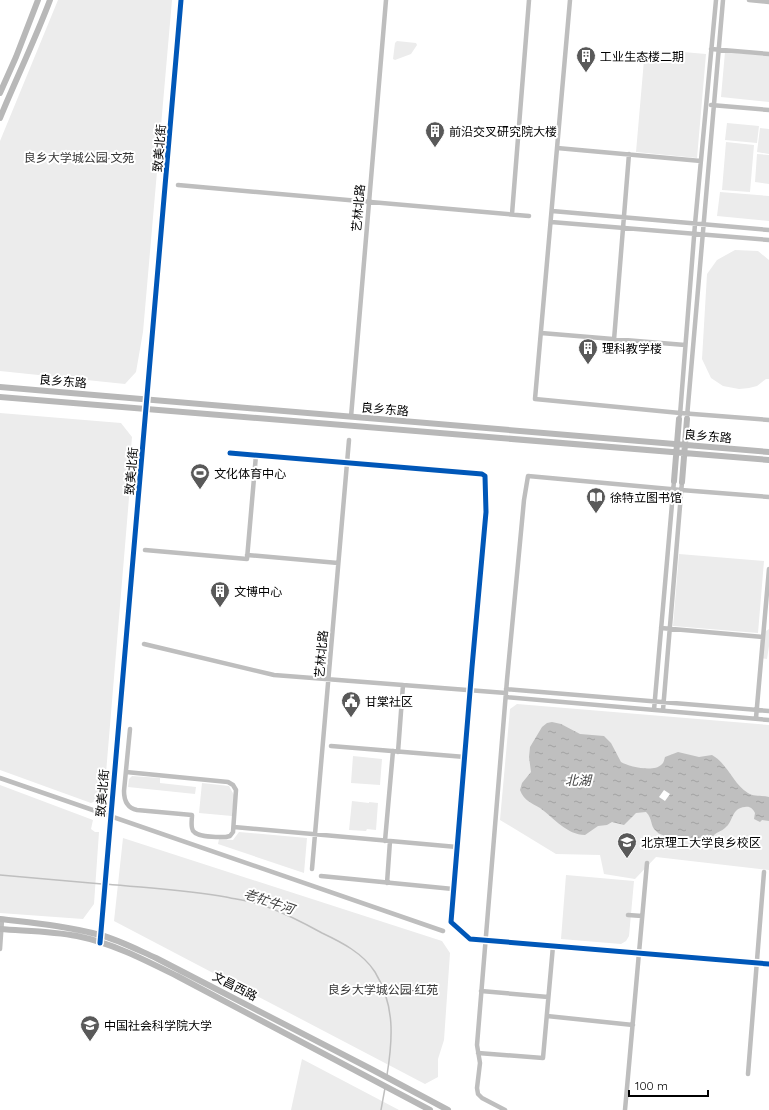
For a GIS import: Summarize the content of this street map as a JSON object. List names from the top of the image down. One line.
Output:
{"streets":{"main road":["致美北街","良乡东路","文昌西路"],"street":["艺林北路"]},"crossings":[["致美北街","良乡东路"],["致美北街","文昌西路"],["艺林北路","良乡东路"]],"water":["北湖","老牤牛河"],"parks":["良乡大学城公园·文苑","良乡大学城公园·红苑"],"places":{"building":["工业生态楼二期","前沿交叉研究院大楼","理科教学楼","文博中心"],"sports":["文化体育中心"],"library":["徐特立图书馆"],"public building":["甘棠社区"],"school or university":["北京理工大学良乡校区","中国社会科学院大学"]},"scale_bar":"100 m"}
